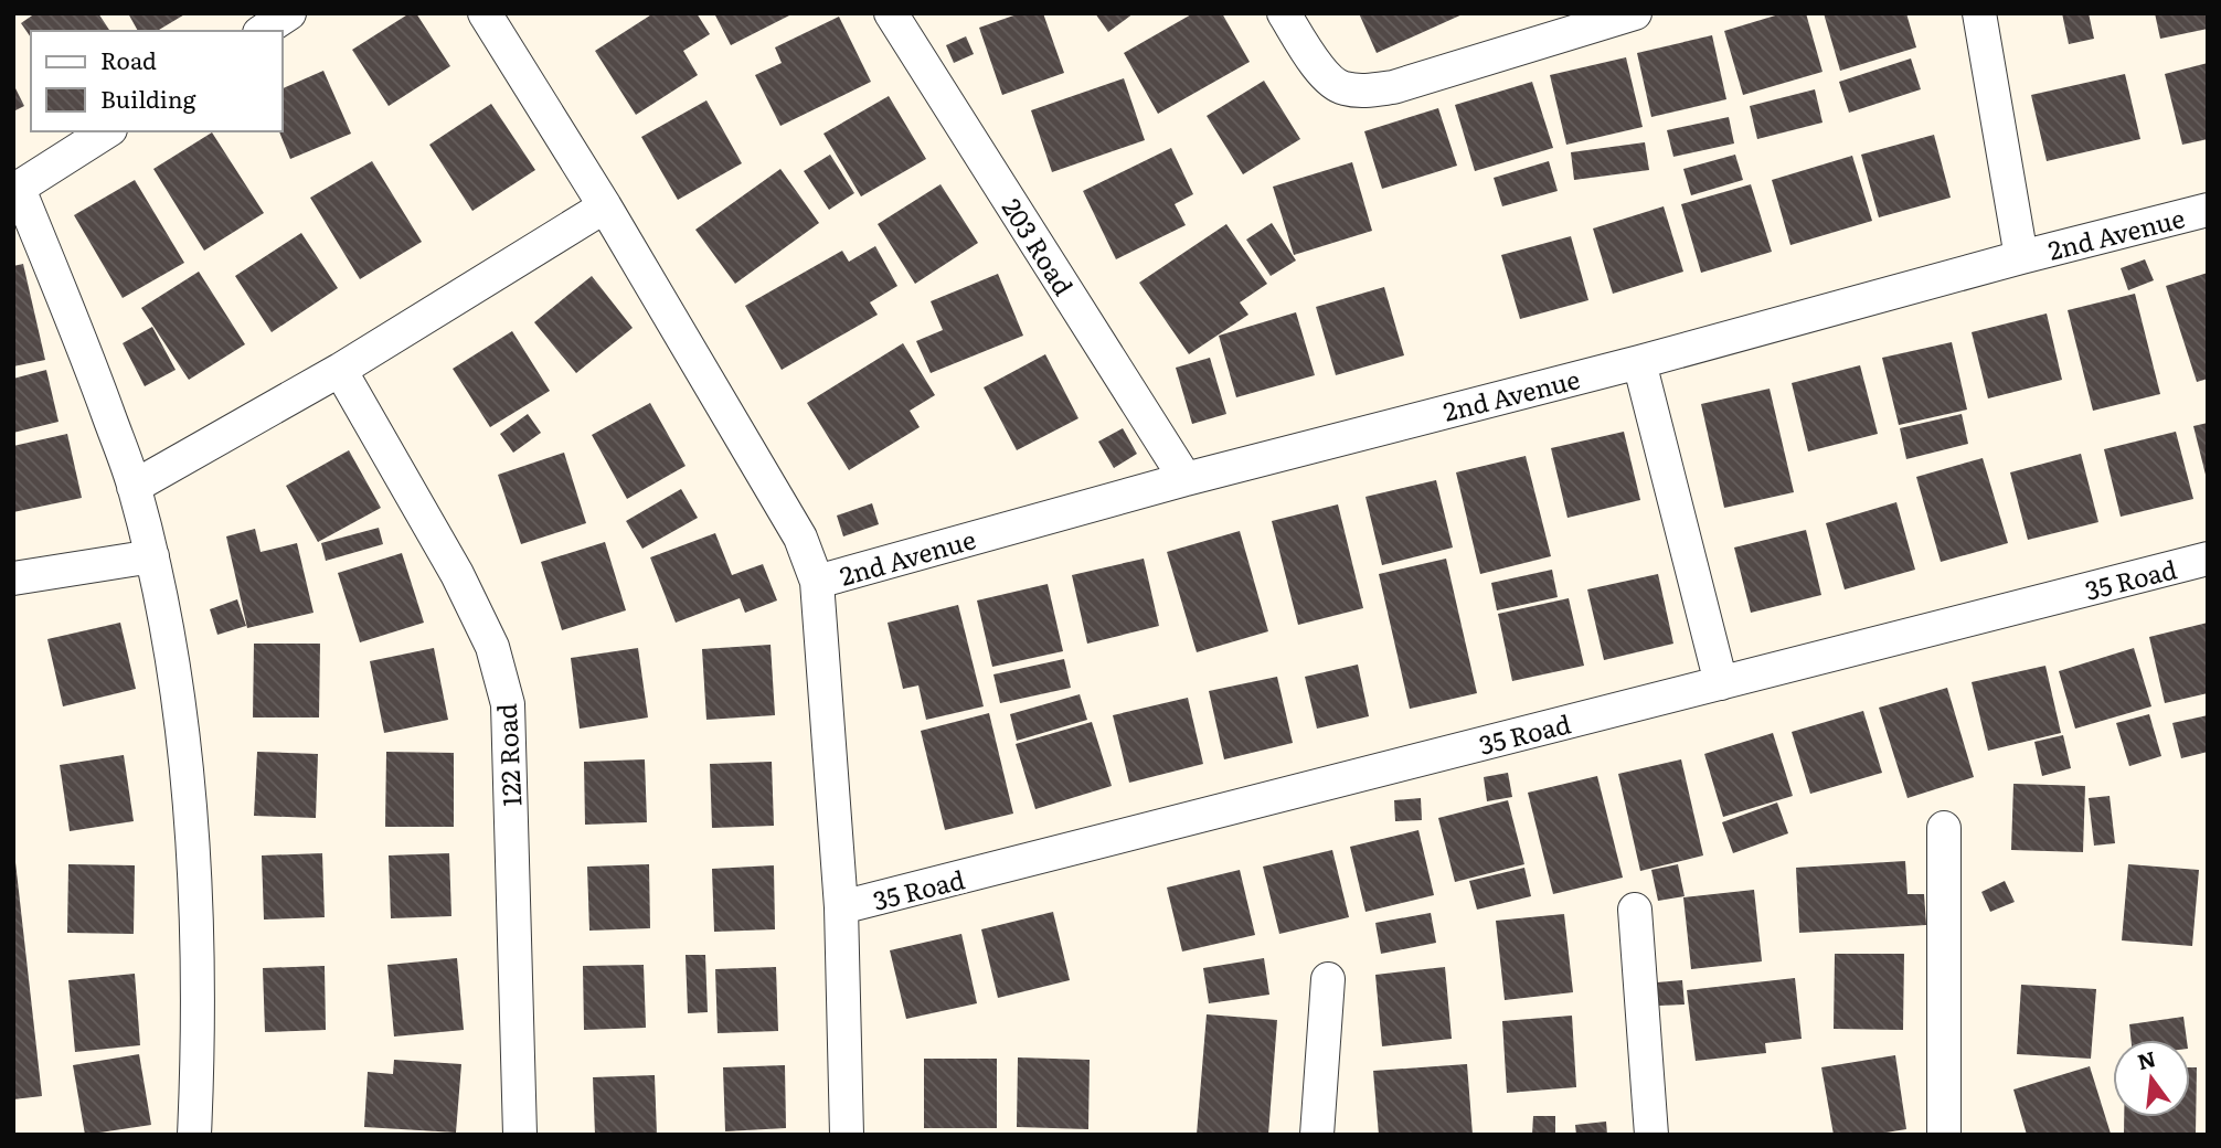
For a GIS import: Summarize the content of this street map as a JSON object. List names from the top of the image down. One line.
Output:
{"streets":{"street":["2nd Avenue","203 Road","35 Road","122 Road"]},"crossings":[["2nd Avenue","203 Road"],["2nd Avenue","35 Road"]],"legend":["Road","Building"],"north":"top"}
